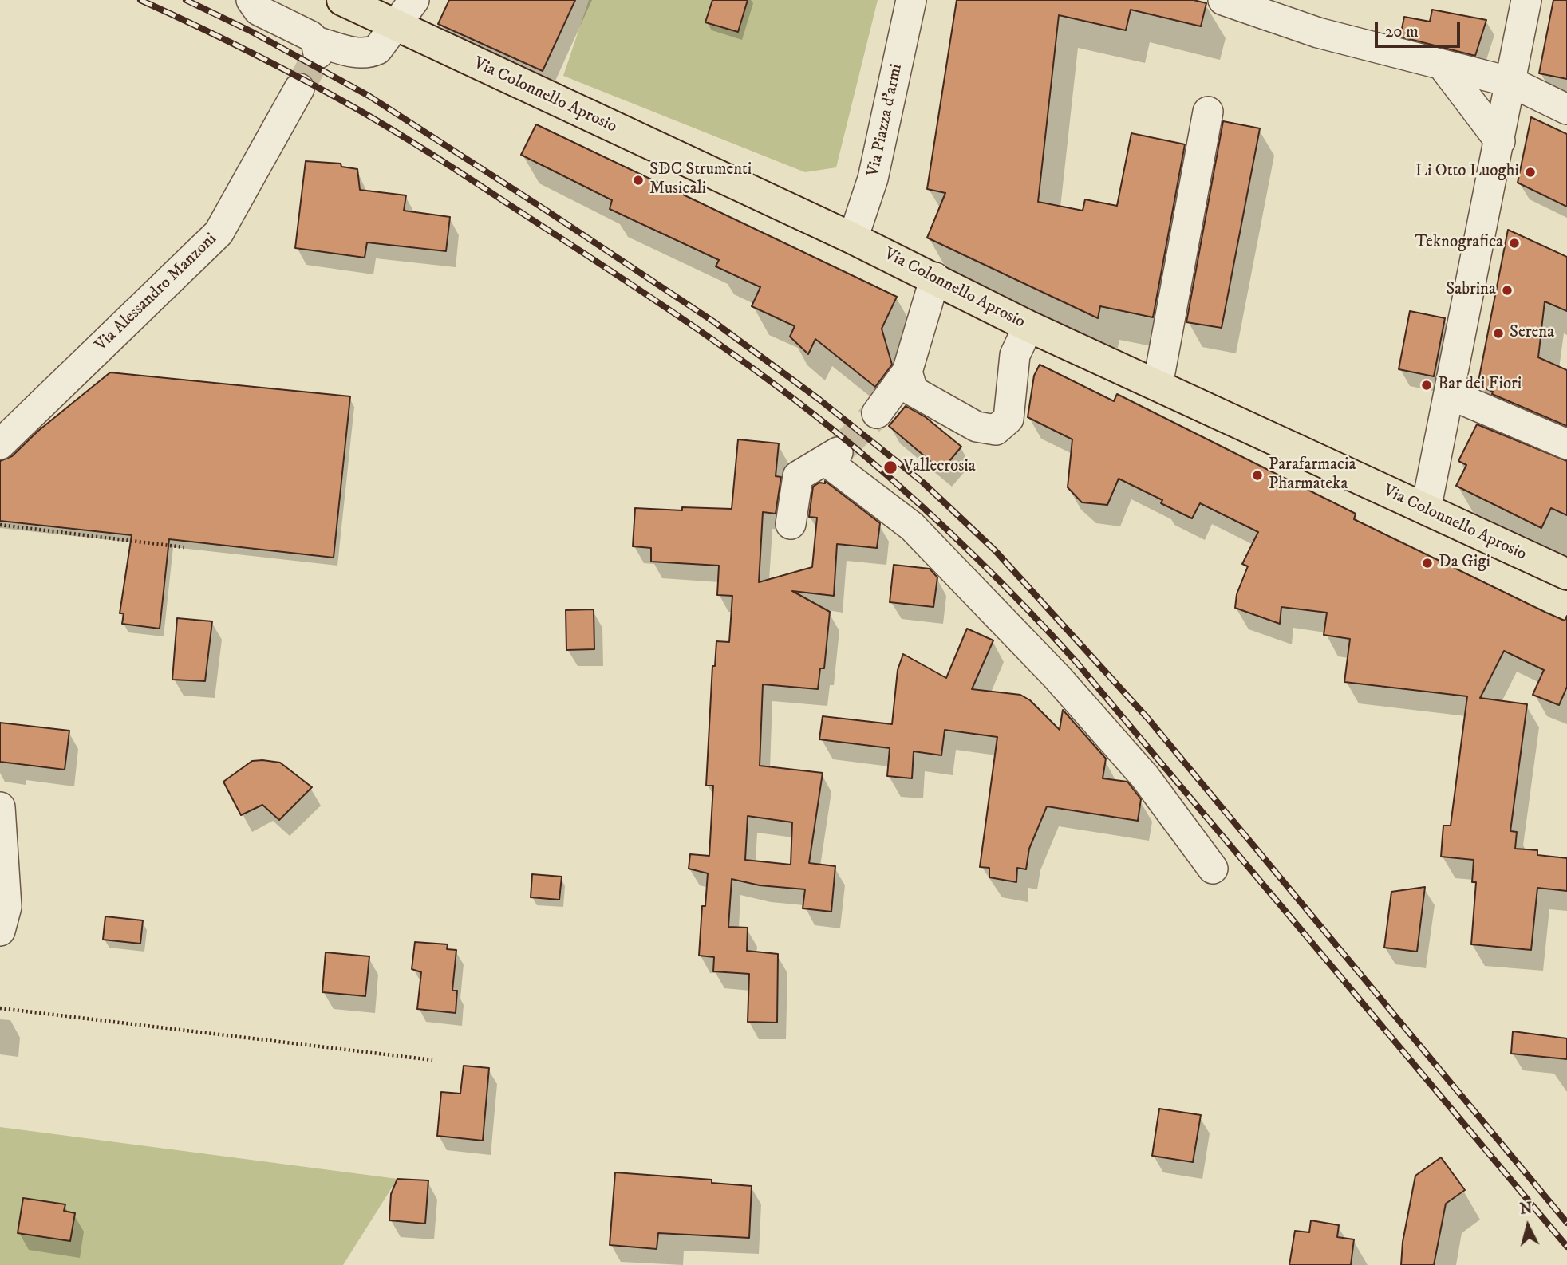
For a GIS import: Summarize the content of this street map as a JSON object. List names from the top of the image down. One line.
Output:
{"streets":{"main road":["Via Colonnello Aprosio"],"street":["Via Piazza d'armi","Via Alessandro Manzoni"]},"crossings":[["Via Colonnello Aprosio","Via Piazza d'armi"]],"places":["Li Otto Luoghi","SDC Strumenti Musicali","Teknografica","Sabrina","Serena","Bar dei Fiori","Vallecrosia","Parafarmacia Pharmateka","Da Gigi"],"scale_bar":"20 m","north":"top"}
